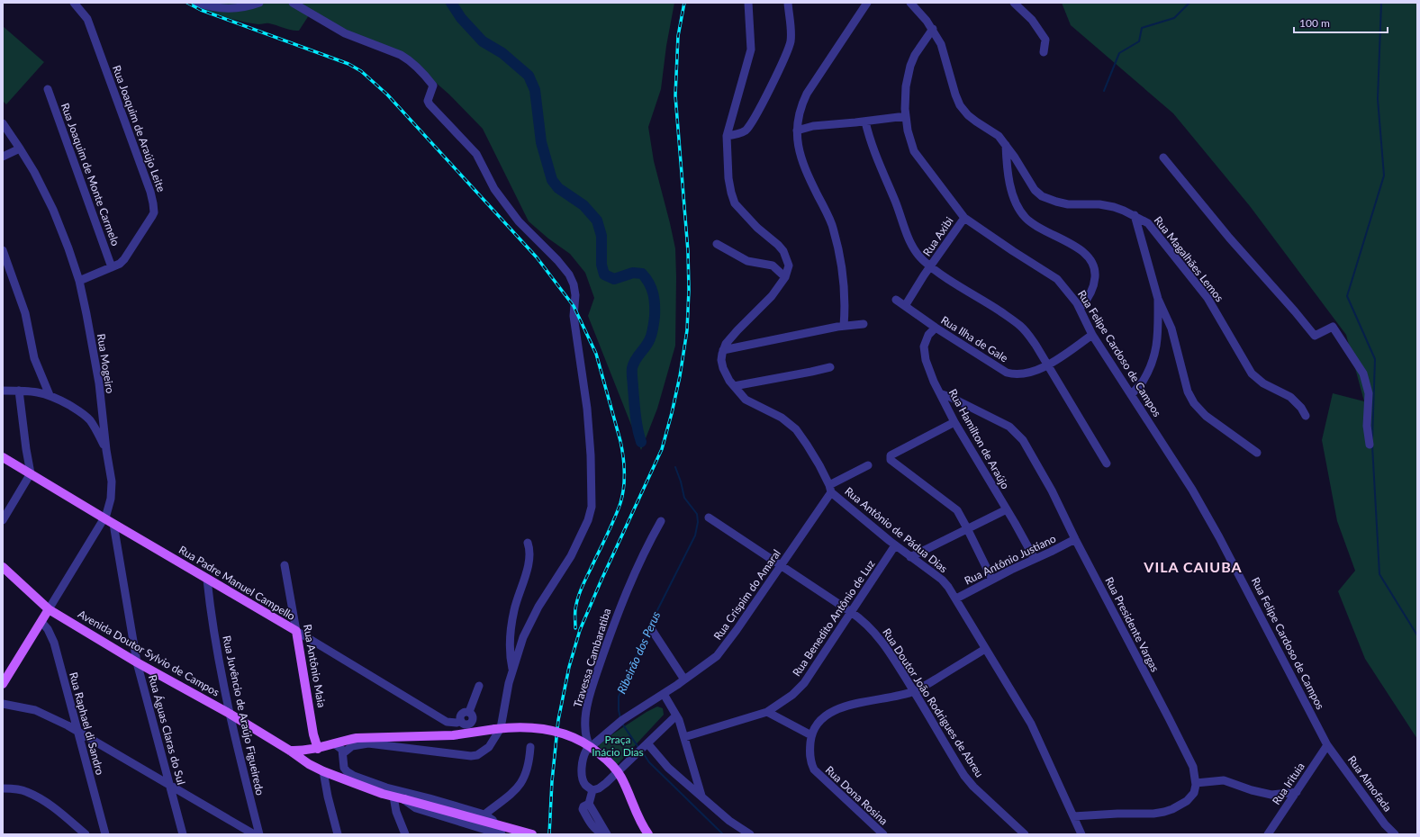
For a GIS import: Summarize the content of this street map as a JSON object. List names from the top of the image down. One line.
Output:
{"streets":{"main road":["Rua Padre Manuel Campello","Avenida Doutor Sylvio de Campos","Rua Antônio Maia"],"street":["Rua Joaquim de Araújo Leite","Rua Joaquim de Monte Carmelo","Rua Axibi","Rua Magalhães Lemos","Rua Ilha de Gale","Rua Felipe Cardoso de Campos","Rua Mogeiro","Rua Hamilton de Araújo","Rua Antônio de Pádua Dias","Rua Antônio Justiano","Rua Crispim do Amaral","Rua Benedito Antônio de Luz","Rua Presidente Vargas","Travessa Cambaratiba","Rua Doutor João Rodrigues de Abreu","Rua Juvêncio de Araújo Figueiredo","Rua Raphael di Sandro","Rua Águas Claras do Sul","Rua Irituia","Rua Almofada","Rua Dona Rosina"]},"crossings":[["Rua Joaquim de Araújo Leite","Rua Joaquim de Monte Carmelo"],["Rua Joaquim de Araújo Leite","Rua Mogeiro"],["Rua Axibi","Rua Ilha de Gale"],["Rua Axibi","Rua Felipe Cardoso de Campos"],["Rua Magalhães Lemos","Rua Felipe Cardoso de Campos"],["Rua Ilha de Gale","Rua Felipe Cardoso de Campos"],["Rua Ilha de Gale","Rua Hamilton de Araújo"],["Rua Felipe Cardoso de Campos","Rua Irituia"],["Rua Felipe Cardoso de Campos","Rua Almofada"],["Rua Mogeiro","Rua Padre Manuel Campello"],["Rua Mogeiro","Avenida Doutor Sylvio de Campos"],["Rua Hamilton de Araújo","Rua Antônio Justiano"],["Rua Hamilton de Araújo","Rua Presidente Vargas"],["Rua Antônio de Pádua Dias","Rua Antônio Justiano"],["Rua Antônio de Pádua Dias","Rua Crispim do Amaral"],["Rua Antônio de Pádua Dias","Rua Benedito Antônio de Luz"],["Rua Antônio de Pádua Dias","Rua Dona Rosina"],["Rua Antônio Justiano","Rua Presidente Vargas"],["Rua Padre Manuel Campello","Rua Antônio Maia"],["Rua Padre Manuel Campello","Rua Juvêncio de Araújo Figueiredo"],["Rua Padre Manuel Campello","Rua Águas Claras do Sul"],["Rua Crispim do Amaral","Rua Doutor João Rodrigues de Abreu"],["Rua Benedito Antônio de Luz","Rua Doutor João Rodrigues de Abreu"],["Avenida Doutor Sylvio de Campos","Rua Juvêncio de Araújo Figueiredo"],["Avenida Doutor Sylvio de Campos","Rua Águas Claras do Sul"],["Rua Doutor João Rodrigues de Abreu","Rua Dona Rosina"],["Rua Irituia","Rua Almofada"]],"districts":["VILA CAIUBA"],"water":["Ribeirão dos Perus"],"parks":["Praça Inácio Dias"],"scale_bar":"100 m"}
